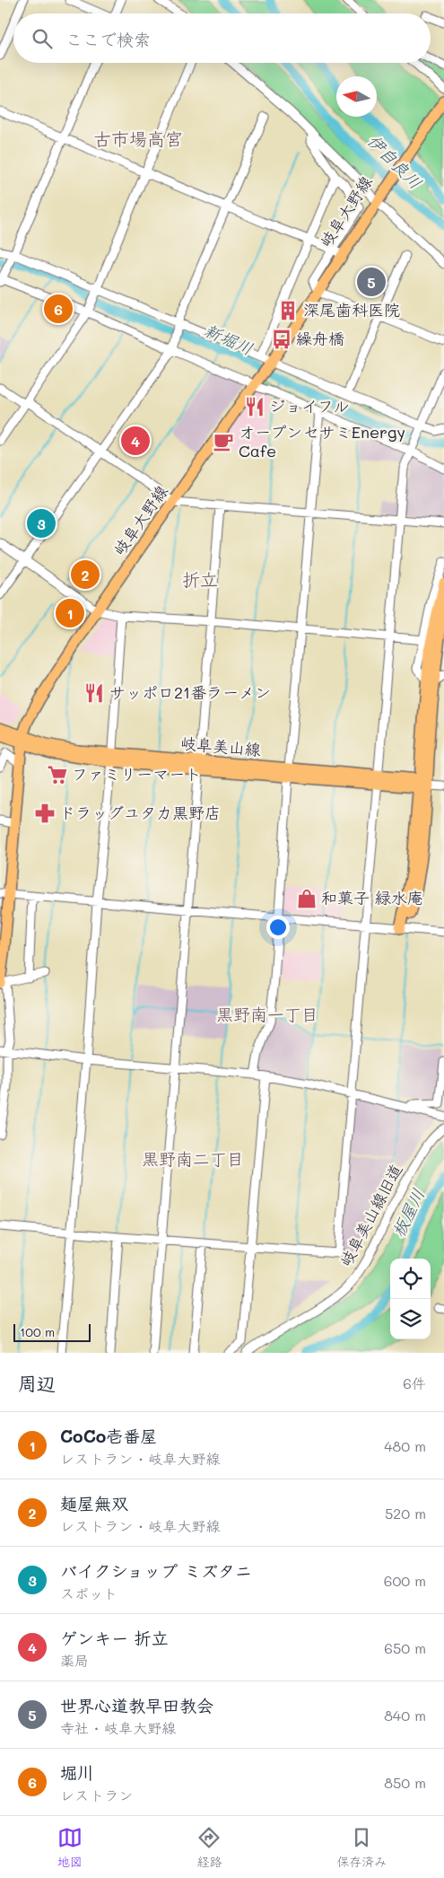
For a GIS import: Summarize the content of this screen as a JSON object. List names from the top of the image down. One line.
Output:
{"streets":{"main road":["岐阜大野線","岐阜美山線"],"street":["岐阜美山線旧道"]},"crossings":[["岐阜大野線","岐阜美山線"]],"districts":["古市場高宮","折立","黒野南一丁目","黒野南二丁目"],"water":["伊自良川","新堀川","板屋川"],"places":{"building":["深尾歯科医院"],"bus stop":["繰舟橋"],"restaurant":["ジョイフル","サッポロ21番ラーメン"],"cafe":["オープンセサミEnergy Cafe"],"supermarket":["ファミリーマート"],"pharmacy":["ドラッグユタカ黒野店"],"shop":["和菓子 緑水庵"]},"scale_bar":"100 m","north":"left","page":{"search":"ここで検索","pins":["5","6","4","3","2","1"],"scale":"100 m","heading":["周辺","6件"],"list":[{"mark":"1","name":"CoCo壱番屋","note":"レストラン · 岐阜大野線","value":"480 m"},{"mark":"2","name":"麺屋無双","note":"レストラン · 岐阜大野線","value":"520 m"},{"mark":"3","name":"バイクショップ ミズタニ","note":"スポット","value":"600 m"},{"mark":"4","name":"ゲンキー 折立","note":"薬局","value":"650 m"},{"mark":"5","name":"世界心道教早田教会","note":"寺社 · 岐阜大野線","value":"840 m"},{"mark":"6","name":"堀川","note":"レストラン","value":"850 m"}],"nav":["地図","経路","保存済み"]}}
